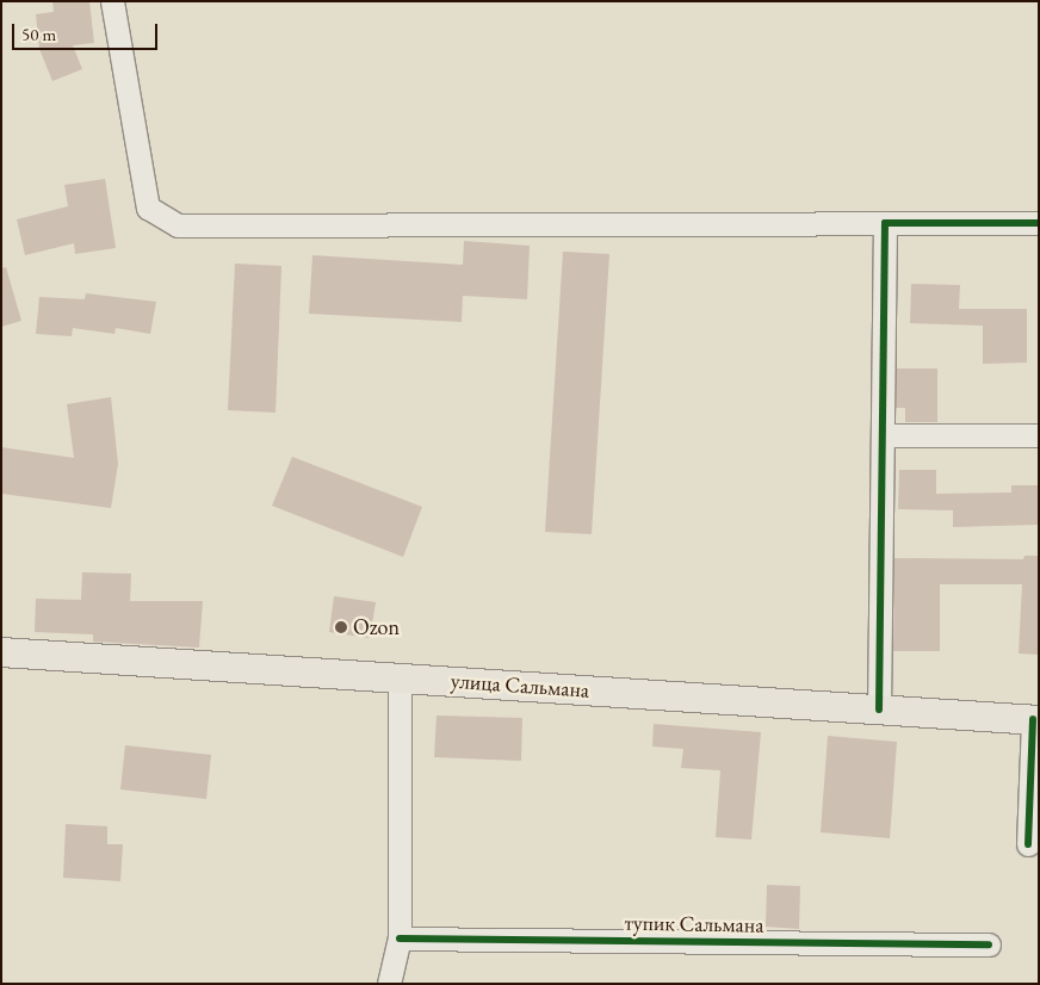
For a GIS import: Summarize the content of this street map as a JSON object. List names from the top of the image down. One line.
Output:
{"streets":{"main road":["улица Сальмана"],"street":["тупик Сальмана"]},"places":["Ozon"],"scale_bar":"50 m"}
